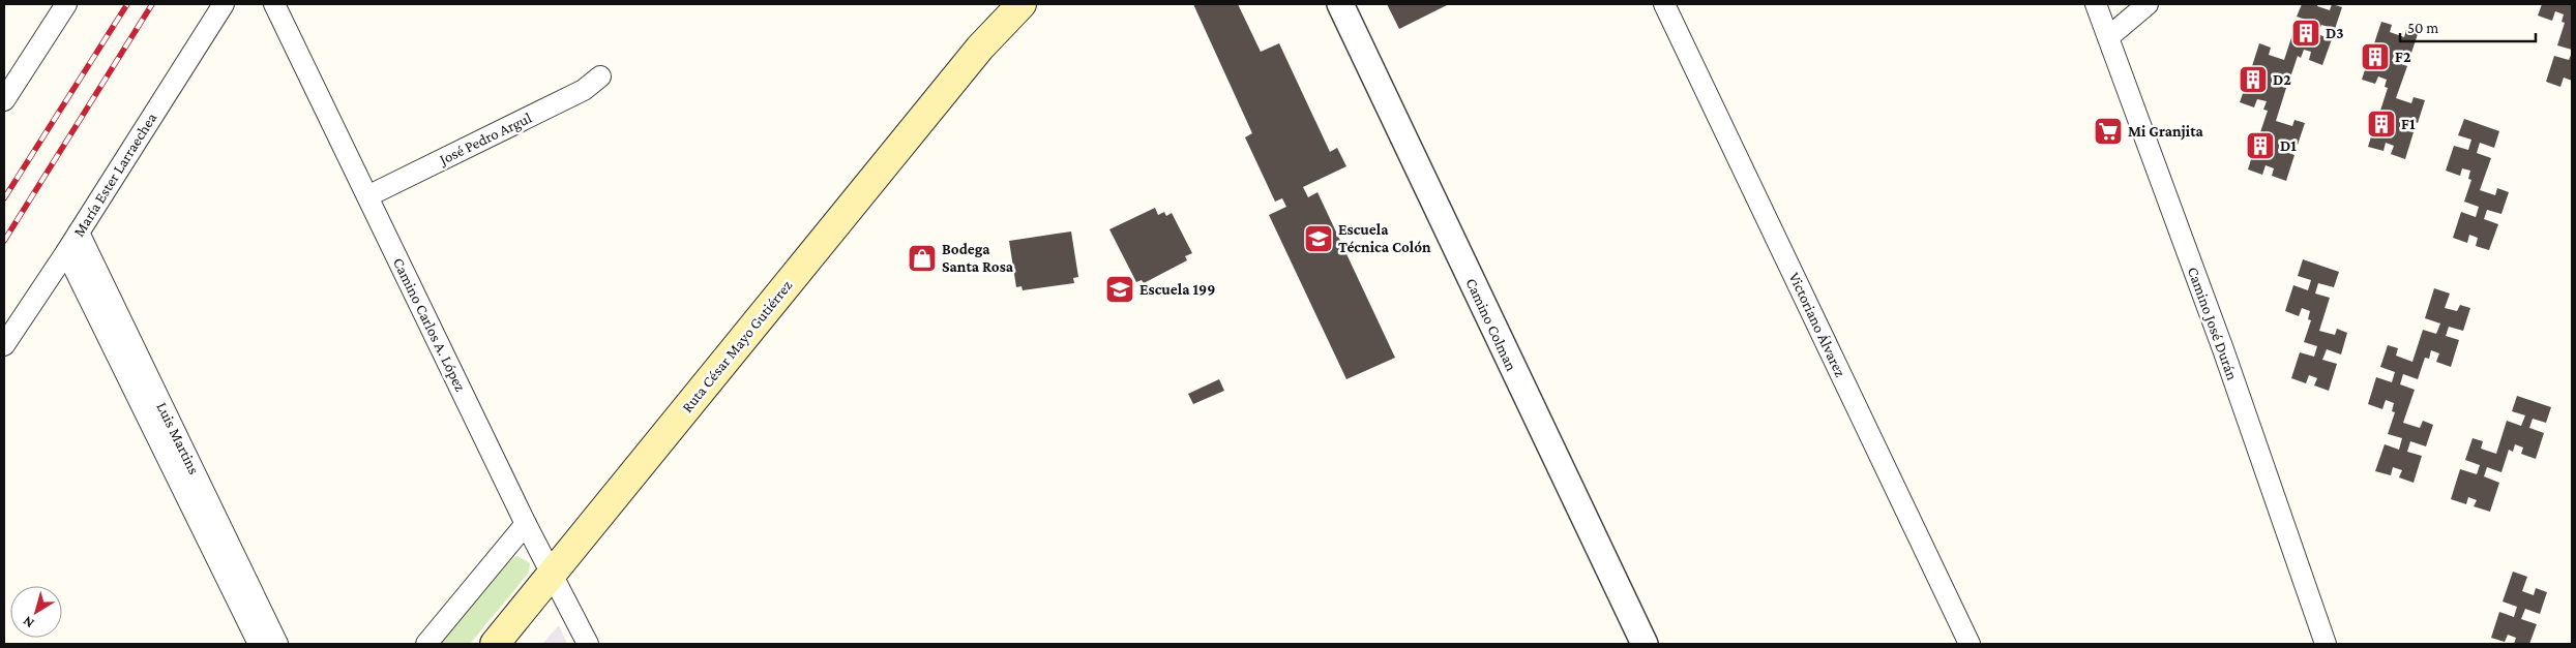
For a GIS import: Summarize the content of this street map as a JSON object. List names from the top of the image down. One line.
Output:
{"streets":{"main road":["Ruta César Mayo Gutiérrez"],"street":["José Pedro Argul","María Ester Larraechea","Camino José Durán","Camino Carlos A. López","Camino Colman","Victoriano Álvarez","Luis Martins"]},"crossings":[["José Pedro Argul","Camino Carlos A. López"],["María Ester Larraechea","Luis Martins"],["Camino Carlos A. López","Ruta César Mayo Gutiérrez"]],"places":{"building":["D3","F2","D2","F1","D1"],"supermarket":["Mi Granjita"],"school or university":["Escuela Técnica Colón","Escuela 199"],"shop":["Bodega Santa Rosa"]},"scale_bar":"50 m","north":"bottom left"}
